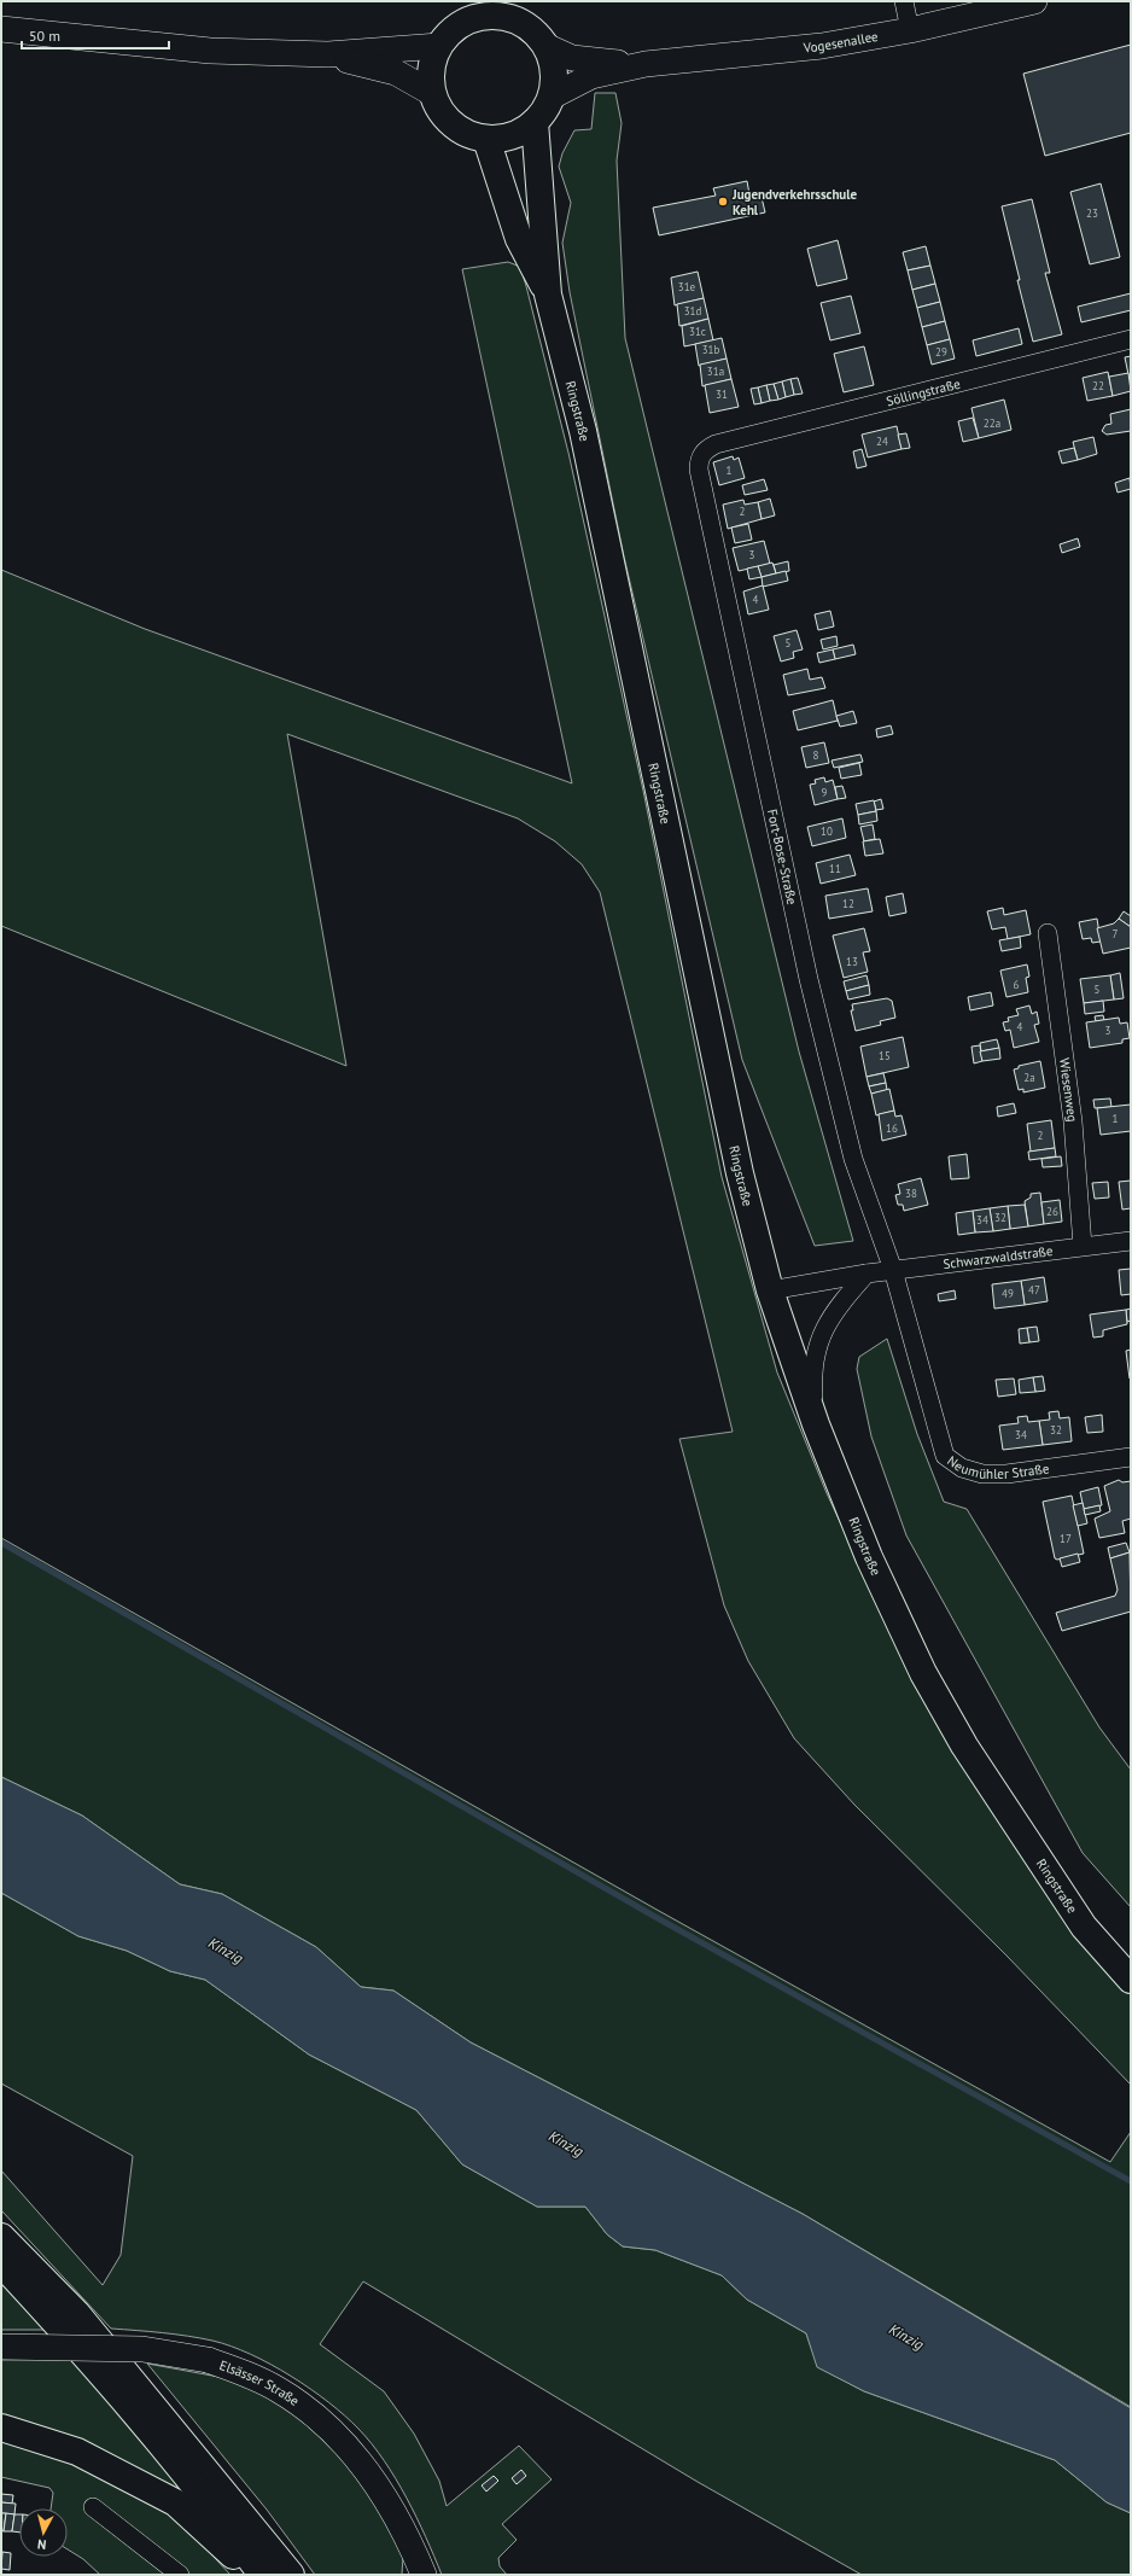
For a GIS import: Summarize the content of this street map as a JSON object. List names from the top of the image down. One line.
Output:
{"streets":{"main road":["Ringstraße"],"street":["Vogesenallee","Söllingstraße","Fort-Bose-Straße","Wiesenweg","Schwarzwaldstraße","Neumühler Straße","Elsässer Straße"]},"crossings":[["Vogesenallee","Ringstraße"],["Söllingstraße","Fort-Bose-Straße"],["Ringstraße","Schwarzwaldstraße"],["Fort-Bose-Straße","Schwarzwaldstraße"],["Fort-Bose-Straße","Neumühler Straße"],["Wiesenweg","Schwarzwaldstraße"],["Schwarzwaldstraße","Neumühler Straße"]],"water":["Kinzig"],"places":["Jugendverkehrsschule Kehl"],"house_numbers":["23","31e","31d","31c","31b","29","31a","22","31","22a","24","1","2","3","4","5","8","9","10","11","12","7","13","6","5","4","3","15","2a","1","16","2","38","26","32","34","47","49","32","34","17"],"scale_bar":"50 m","north":"bottom"}
